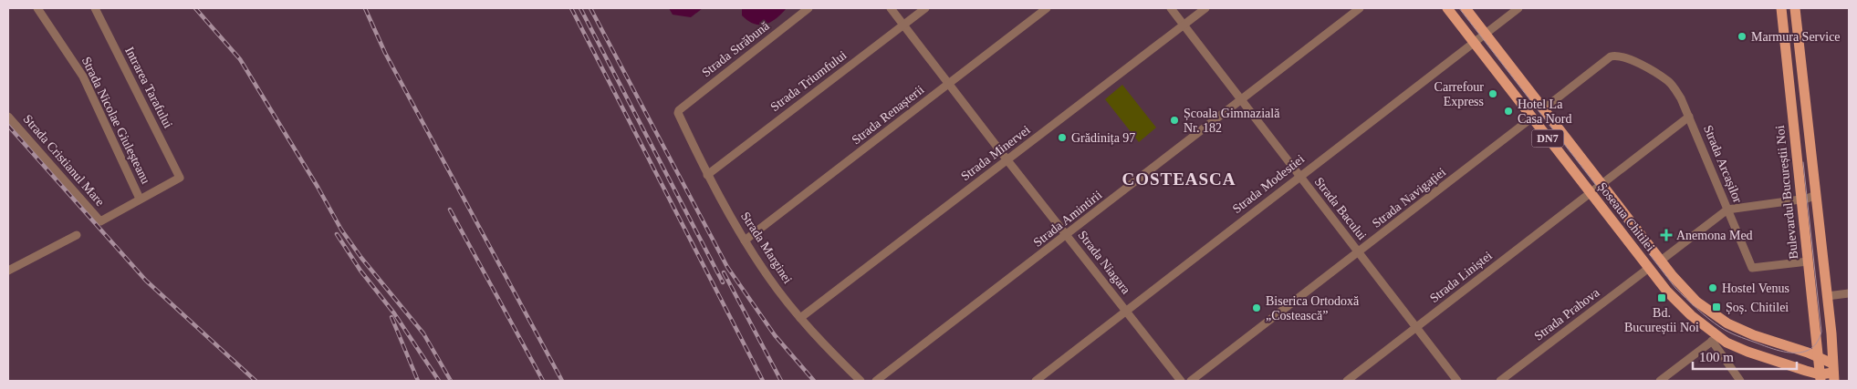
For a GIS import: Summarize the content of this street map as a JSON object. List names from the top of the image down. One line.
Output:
{"streets":{"main road":["DN7","Bulevardul Bucureștii Noi","Șoseaua Chitilei"],"street":["Strada Străbună","Strada Triumfului","Intrarea Tarafului","Strada Renașterii","Strada Nicolae Giuleșteanu","Strada Minervei","Strada Cristianul Mare","Strada Arcașilor","Strada Modestiei","Strada Navigației","Strada Bacului","Strada Amintirii","Strada Marginei","Strada Niagara","Strada Liniștei","Strada Prahova"]},"crossings":[["Strada Străbună","Strada Marginei"],["Strada Triumfului","Strada Marginei"],["Strada Triumfului","Strada Niagara"],["Intrarea Tarafului","Strada Nicolae Giuleșteanu"],["Intrarea Tarafului","Strada Cristianul Mare"],["Strada Renașterii","Strada Marginei"],["Strada Renașterii","Strada Niagara"],["Strada Nicolae Giuleșteanu","Strada Cristianul Mare"],["Strada Minervei","Strada Bacului"],["Strada Minervei","Strada Marginei"],["Strada Minervei","Strada Niagara"],["Strada Arcașilor","Bulevardul Bucureștii Noi"],["Strada Arcașilor","Șoseaua Chitilei"],["Strada Modestiei","Strada Bacului"],["Strada Modestiei","Șoseaua Chitilei"],["Strada Modestiei","Strada Niagara"],["Bulevardul Bucureștii Noi","Șoseaua Chitilei"],["Strada Navigației","Strada Bacului"],["Strada Navigației","Șoseaua Chitilei"],["Strada Bacului","Strada Amintirii"],["Strada Bacului","Strada Liniștei"],["Șoseaua Chitilei","Strada Liniștei"],["Șoseaua Chitilei","Strada Prahova"],["Strada Amintirii","Strada Niagara"]],"districts":["COSTEASCA"],"places":{"other":["Marmura Service","Carrefour Express","Hotel La Casa Nord","Școala Gimnazială Nr. 182","Grădinița 97","Hostel Venus","Biserica Ortodoxă „Costească”"],"health":["Anemona Med"],"transit":["Bd. Bucureștii Noi","Șoș. Chitilei"]},"scale_bar":"100 m"}
